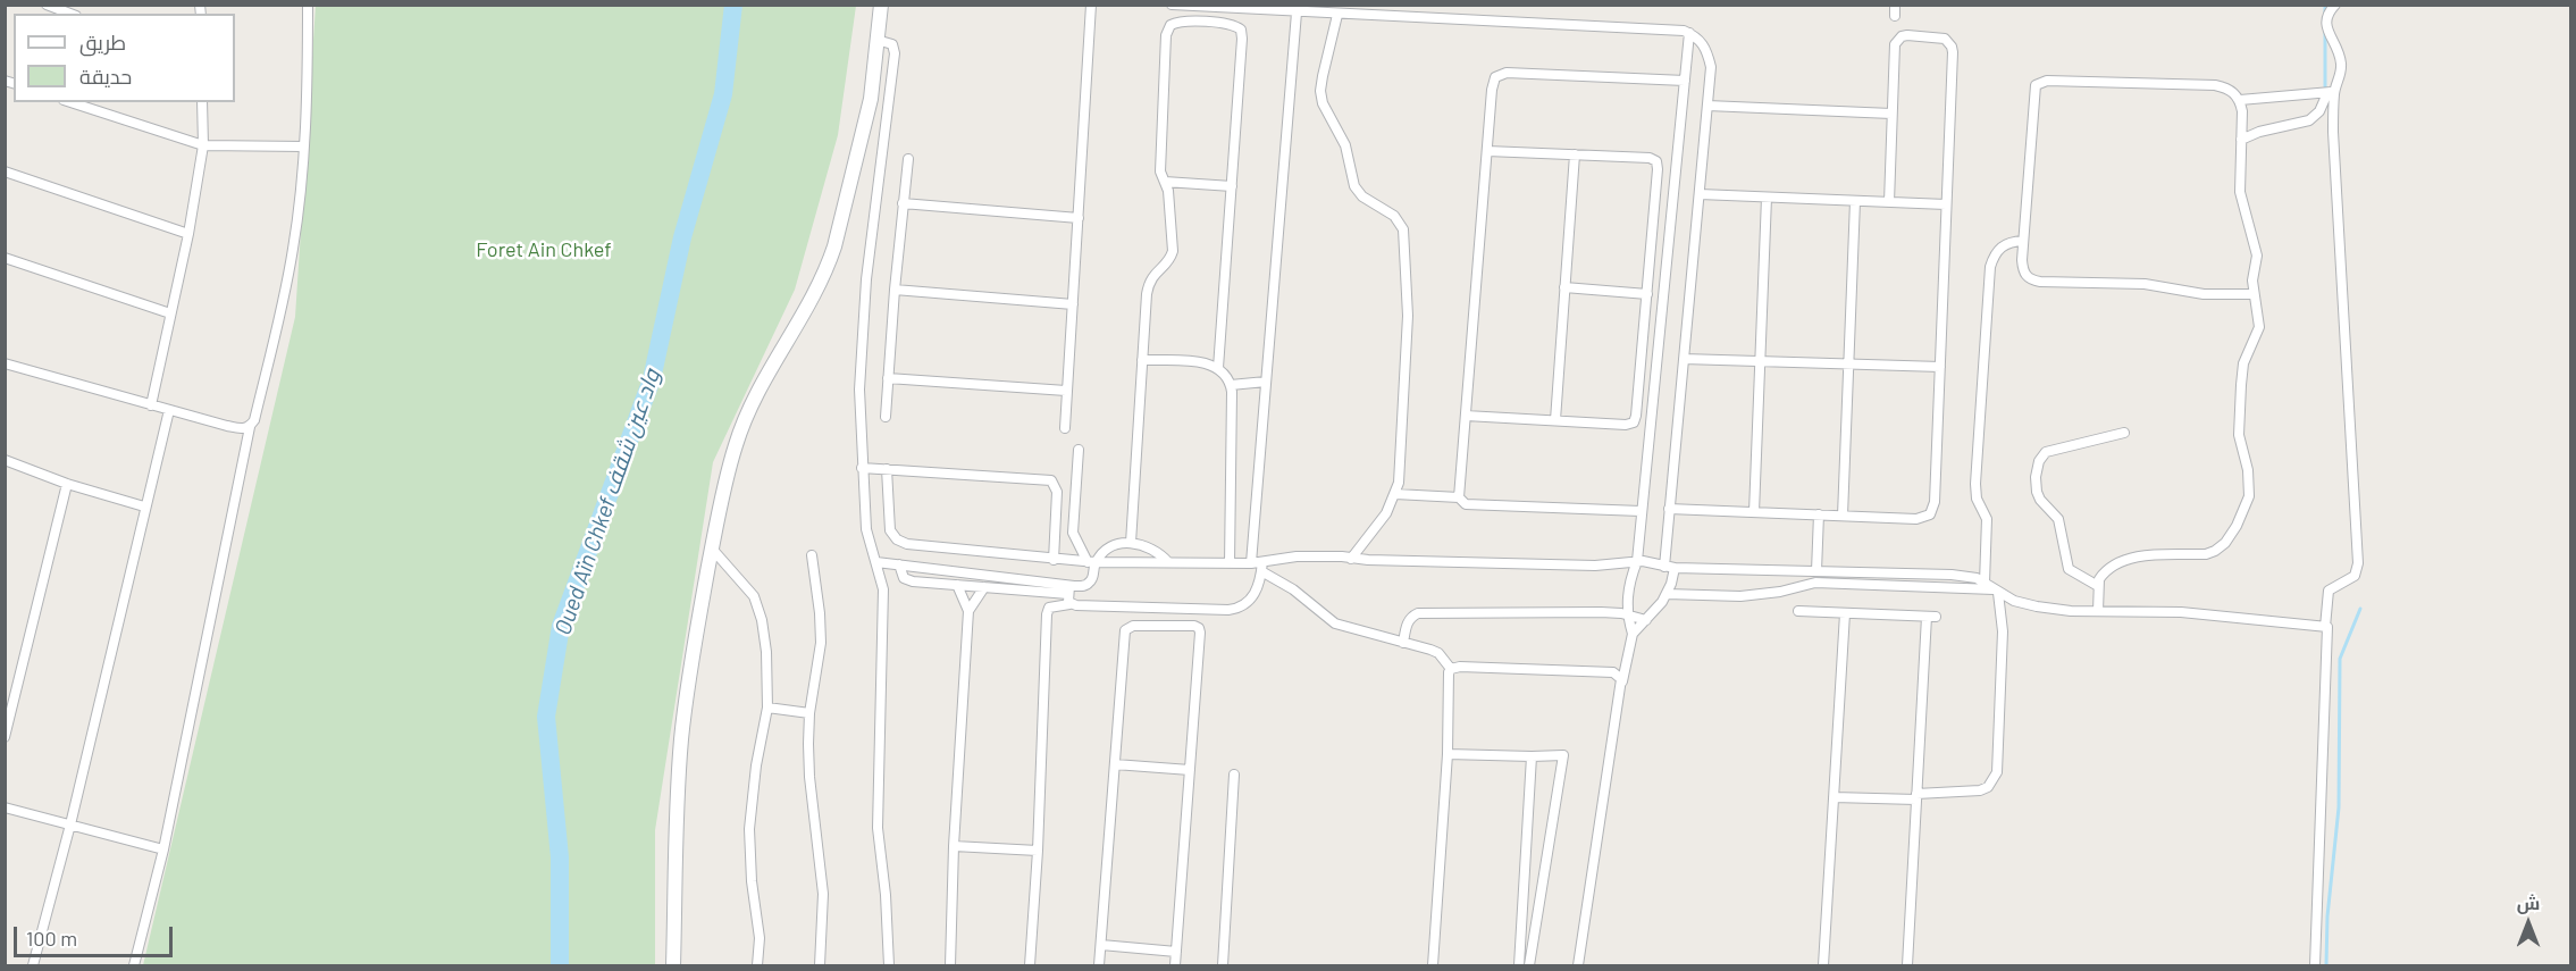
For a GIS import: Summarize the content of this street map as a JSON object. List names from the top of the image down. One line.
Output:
{"water":["Oued Aïn Chkef واد عين شقف"],"parks":["Foret Ain Chkef"],"legend":["طريق","حديقة"],"scale_bar":"100 m","north":"top"}
